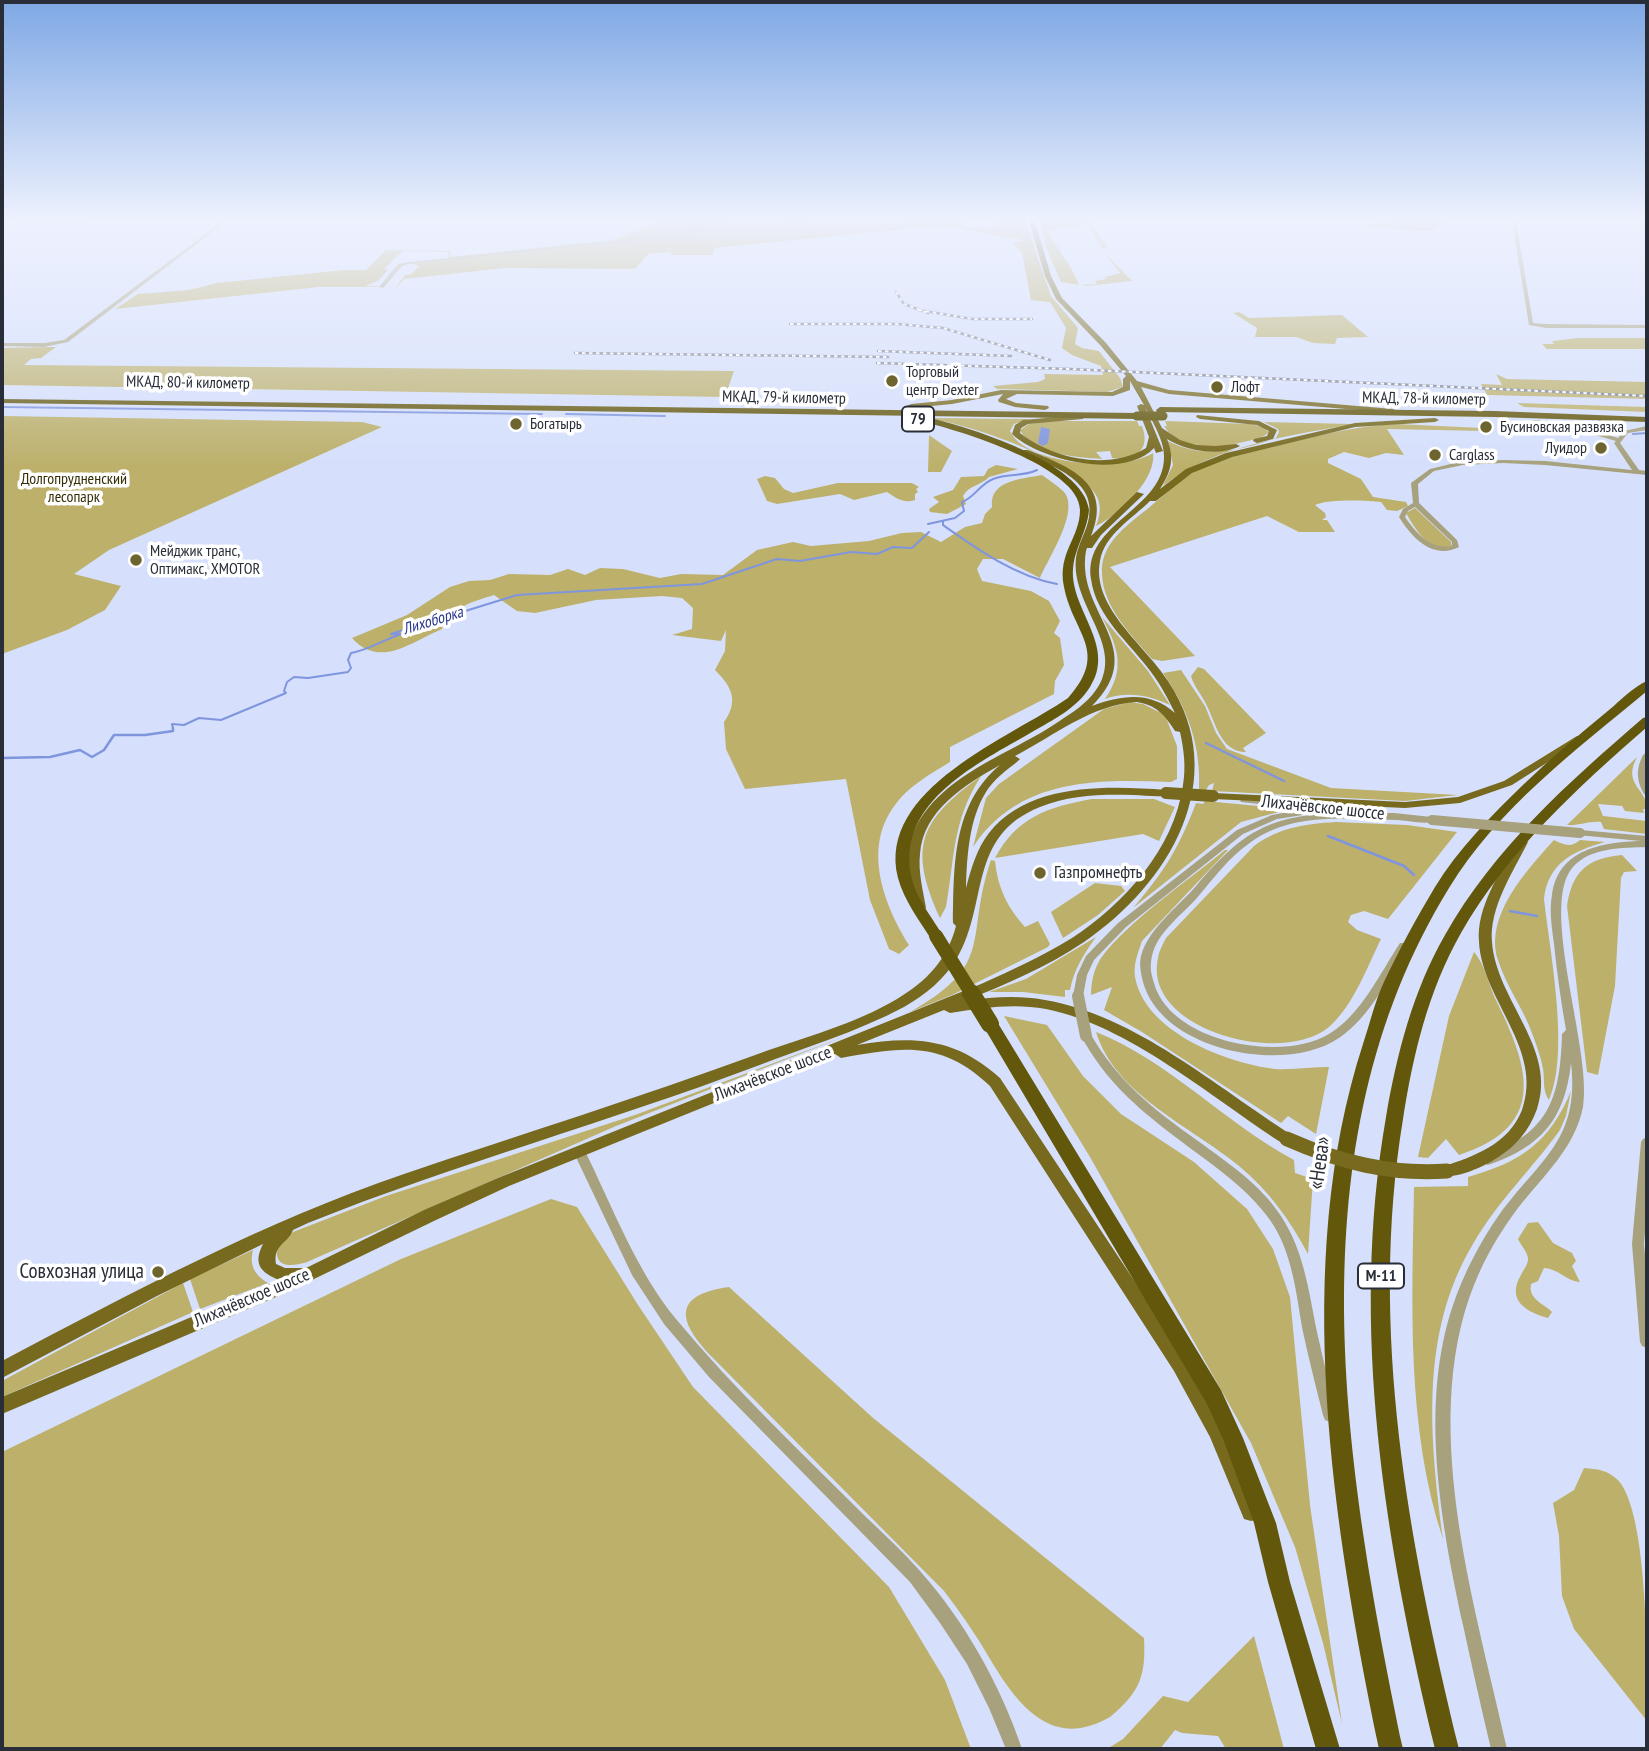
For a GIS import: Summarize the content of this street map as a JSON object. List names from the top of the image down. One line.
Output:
{"streets":{"highway":["МКАД, 80-й километр","МКАД, 79-й километр","МКАД, 78-й километр","79","«Нева»","М-11"],"main road":["Лихачёвское шоссе"]},"crossings":[["МКАД, 80-й километр","МКАД, 79-й километр"],["МКАД, 79-й километр","МКАД, 78-й километр"],["МКАД, 79-й километр","79"],["МКАД, 78-й километр","Лихачёвское шоссе"]],"water":["Лихоборка"],"parks":["Долгопрудненский лесопарк"],"places":["Торговый центр Dexter","Лофт","Богатырь","Бусиновская развязка","Луидор","Carglass","Мейджик транс, Оптимакс, XMOTOR","Газпромнефть","Совхозная улица"]}
